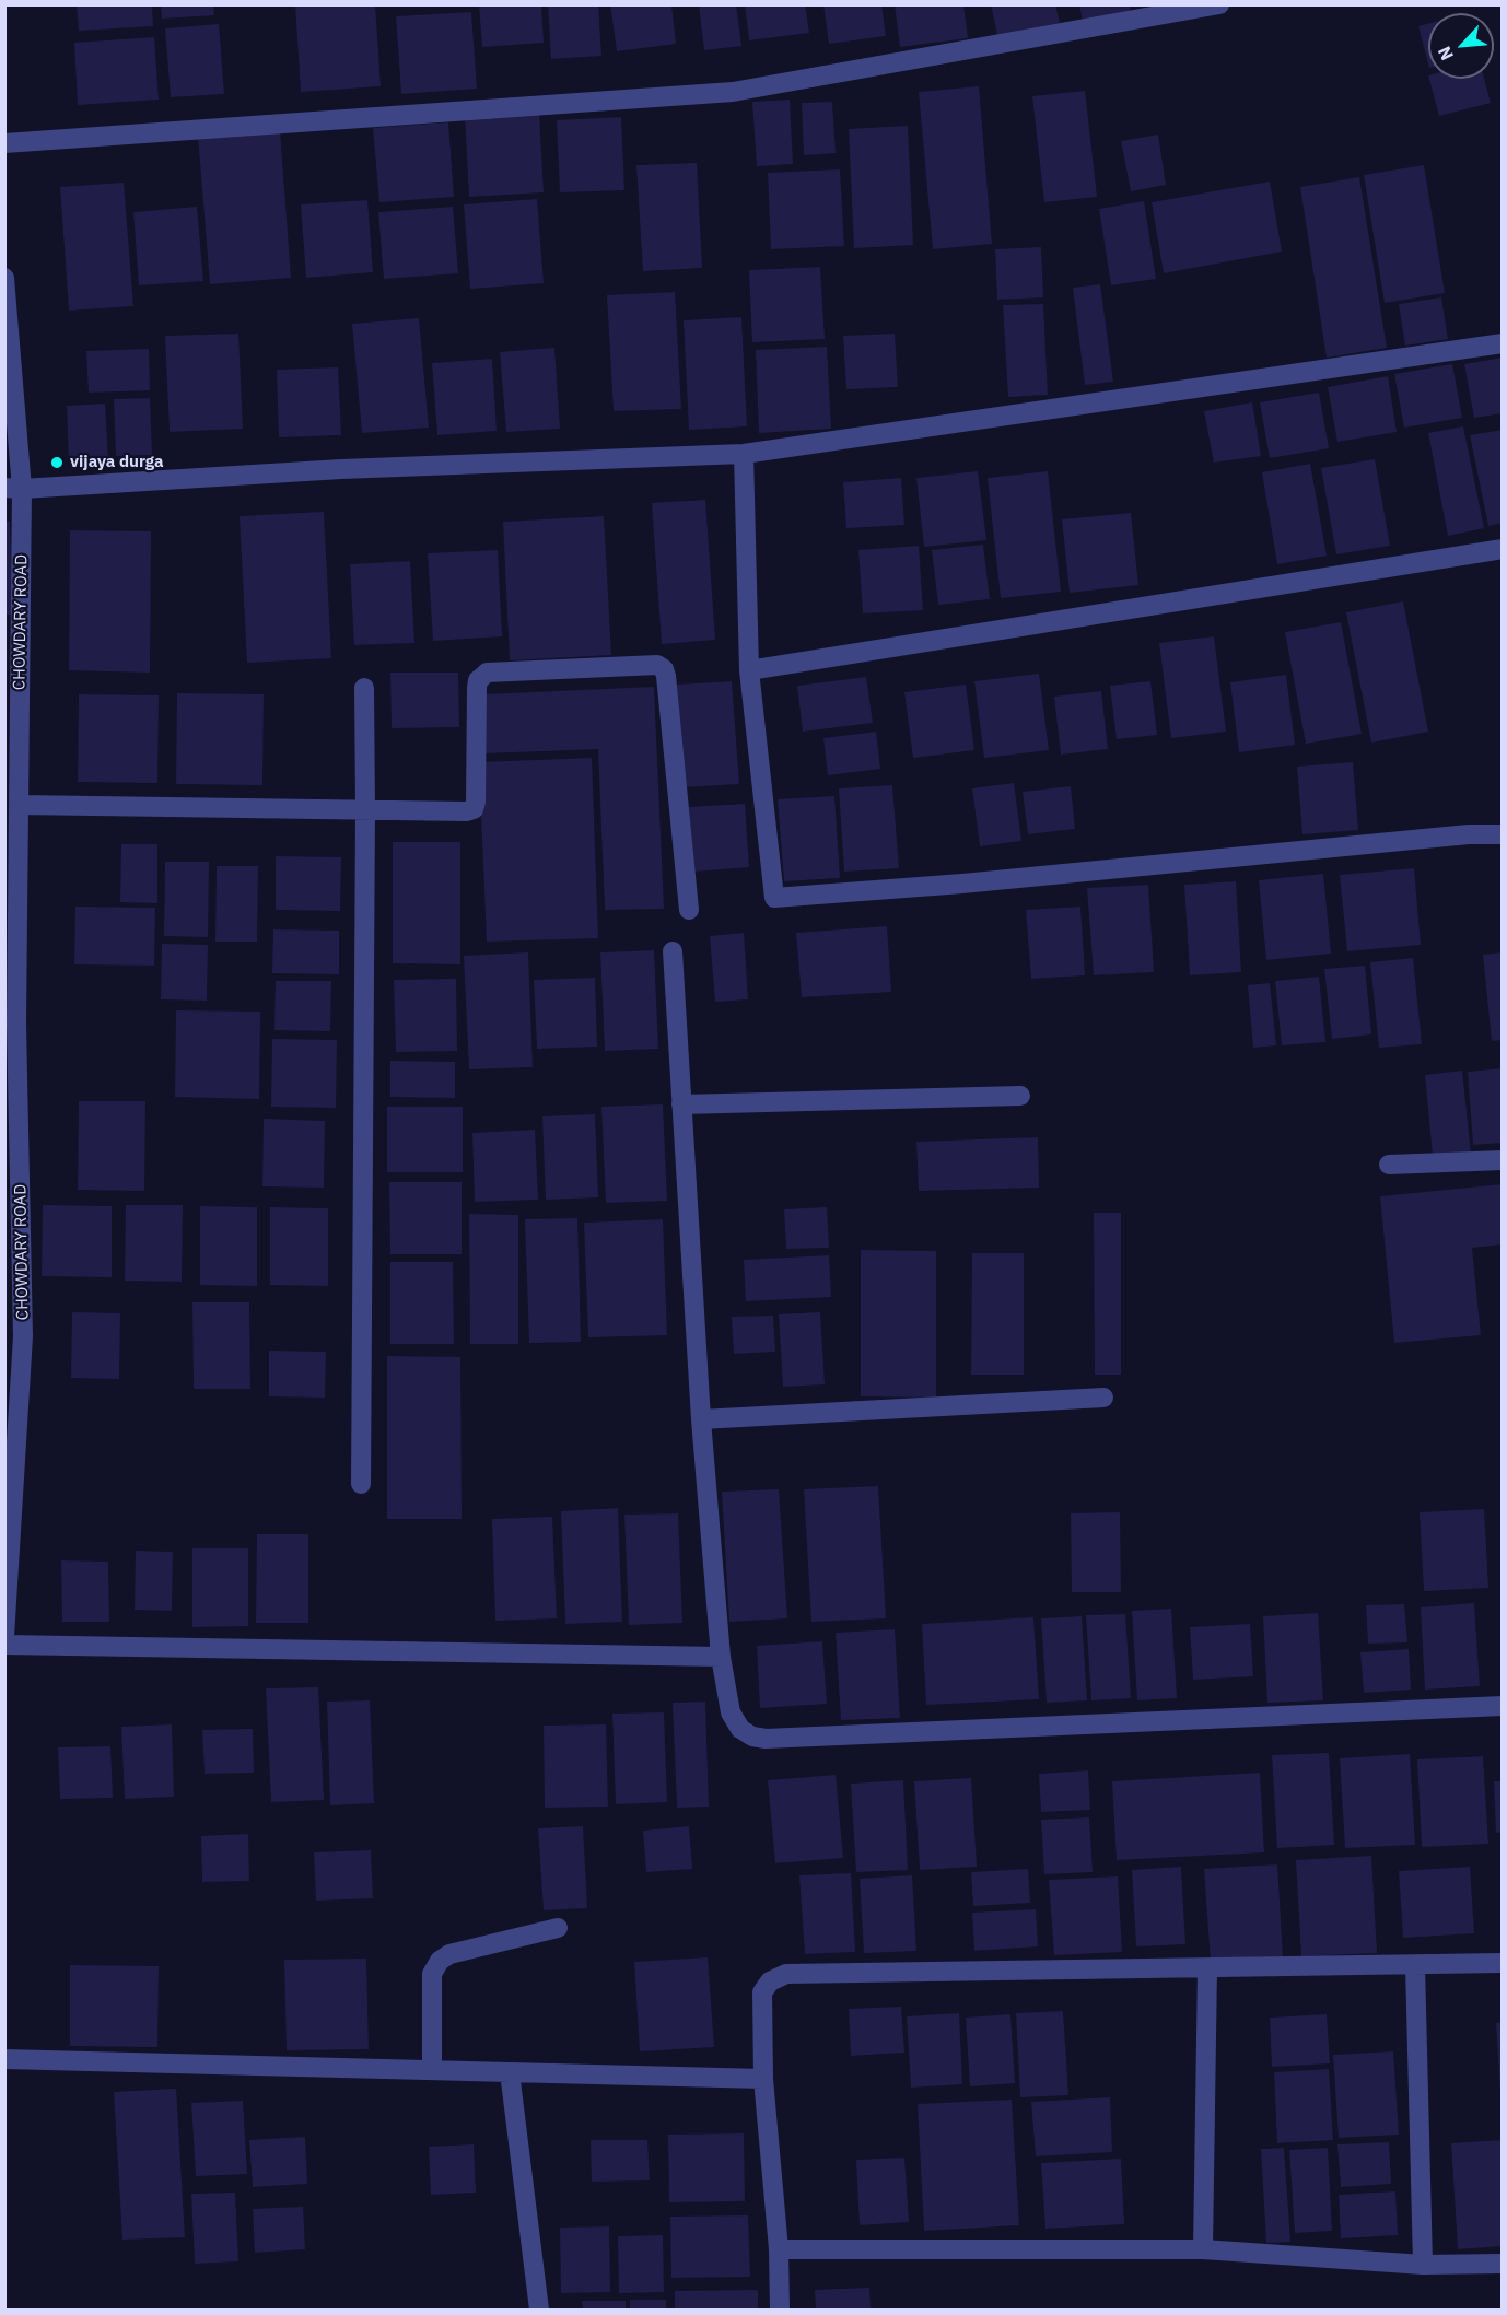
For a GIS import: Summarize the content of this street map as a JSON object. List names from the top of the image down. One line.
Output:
{"streets":{"street":["CHOWDARY ROAD"]},"places":["vijaya durga"],"north":"bottom left"}
